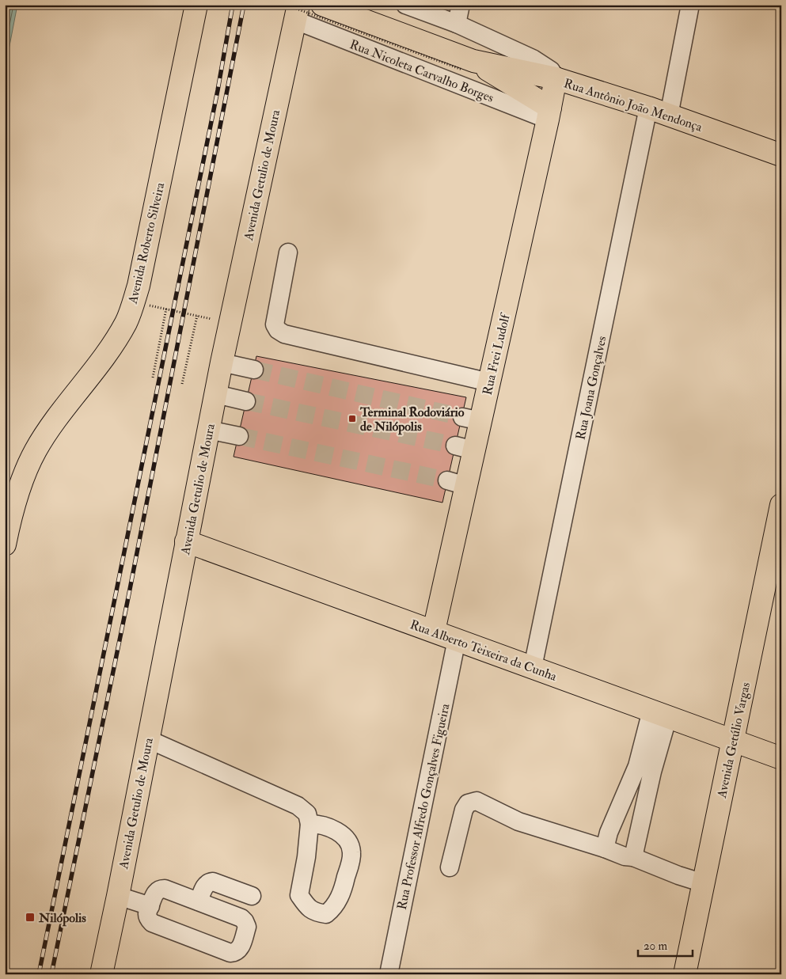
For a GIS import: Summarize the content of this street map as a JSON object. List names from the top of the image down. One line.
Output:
{"streets":{"main road":["Rua Antônio João Mendonça","Avenida Getulio de Moura","Avenida Roberto Silveira","Rua Frei Ludolf","Rua Alberto Teixeira da Cunha","Avenida Getúlio Vargas"],"street":["Rua Nicoleta Carvalho Borges","Rua Joana Gonçalves","Rua Professor Alfredo Gonçalves Figueira"]},"crossings":[["Rua Nicoleta Carvalho Borges","Avenida Getulio de Moura"],["Rua Nicoleta Carvalho Borges","Rua Frei Ludolf"],["Rua Antônio João Mendonça","Rua Frei Ludolf"],["Rua Antônio João Mendonça","Rua Joana Gonçalves"],["Avenida Getulio de Moura","Rua Alberto Teixeira da Cunha"],["Rua Frei Ludolf","Rua Alberto Teixeira da Cunha"],["Rua Joana Gonçalves","Rua Alberto Teixeira da Cunha"],["Rua Alberto Teixeira da Cunha","Avenida Getúlio Vargas"],["Rua Alberto Teixeira da Cunha","Rua Professor Alfredo Gonçalves Figueira"]],"places":{"transit":["Terminal Rodoviário de Nilópolis","Nilópolis"]},"scale_bar":"20 m"}
